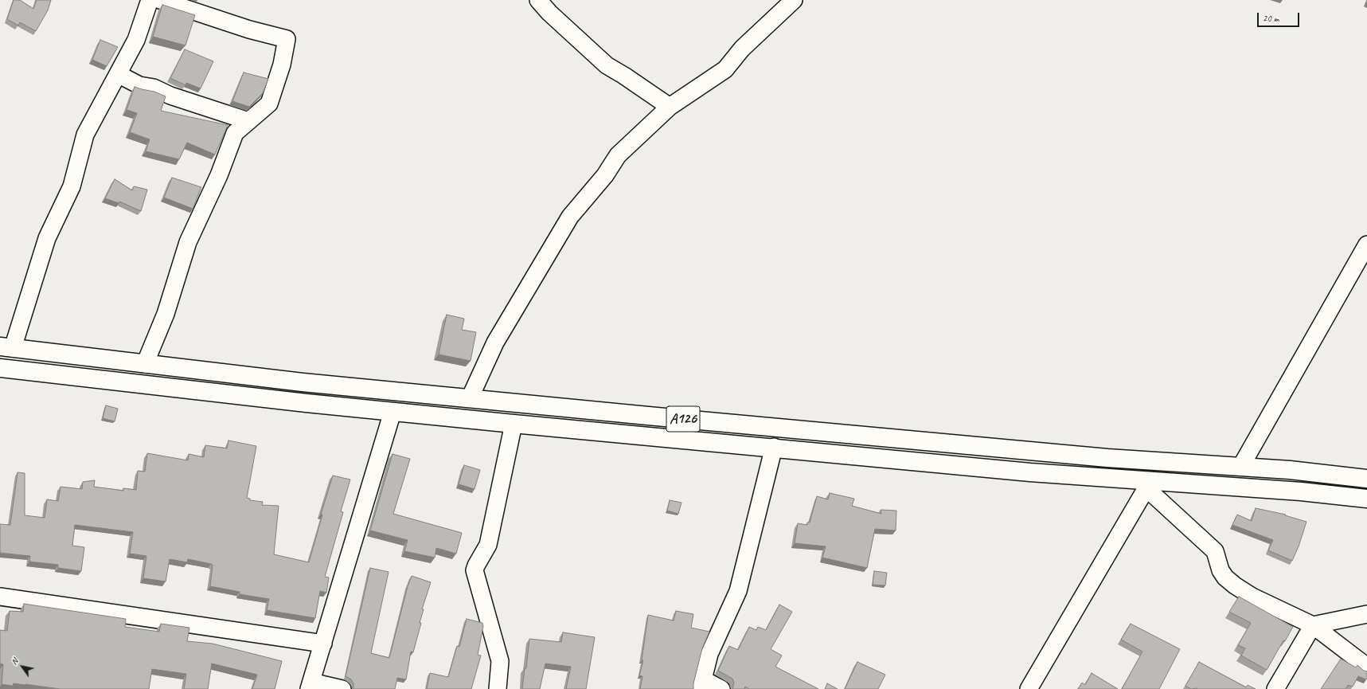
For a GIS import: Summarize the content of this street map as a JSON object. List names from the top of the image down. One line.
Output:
{"streets":{"highway":["A126"]},"scale_bar":"20 m","north":"top left"}
